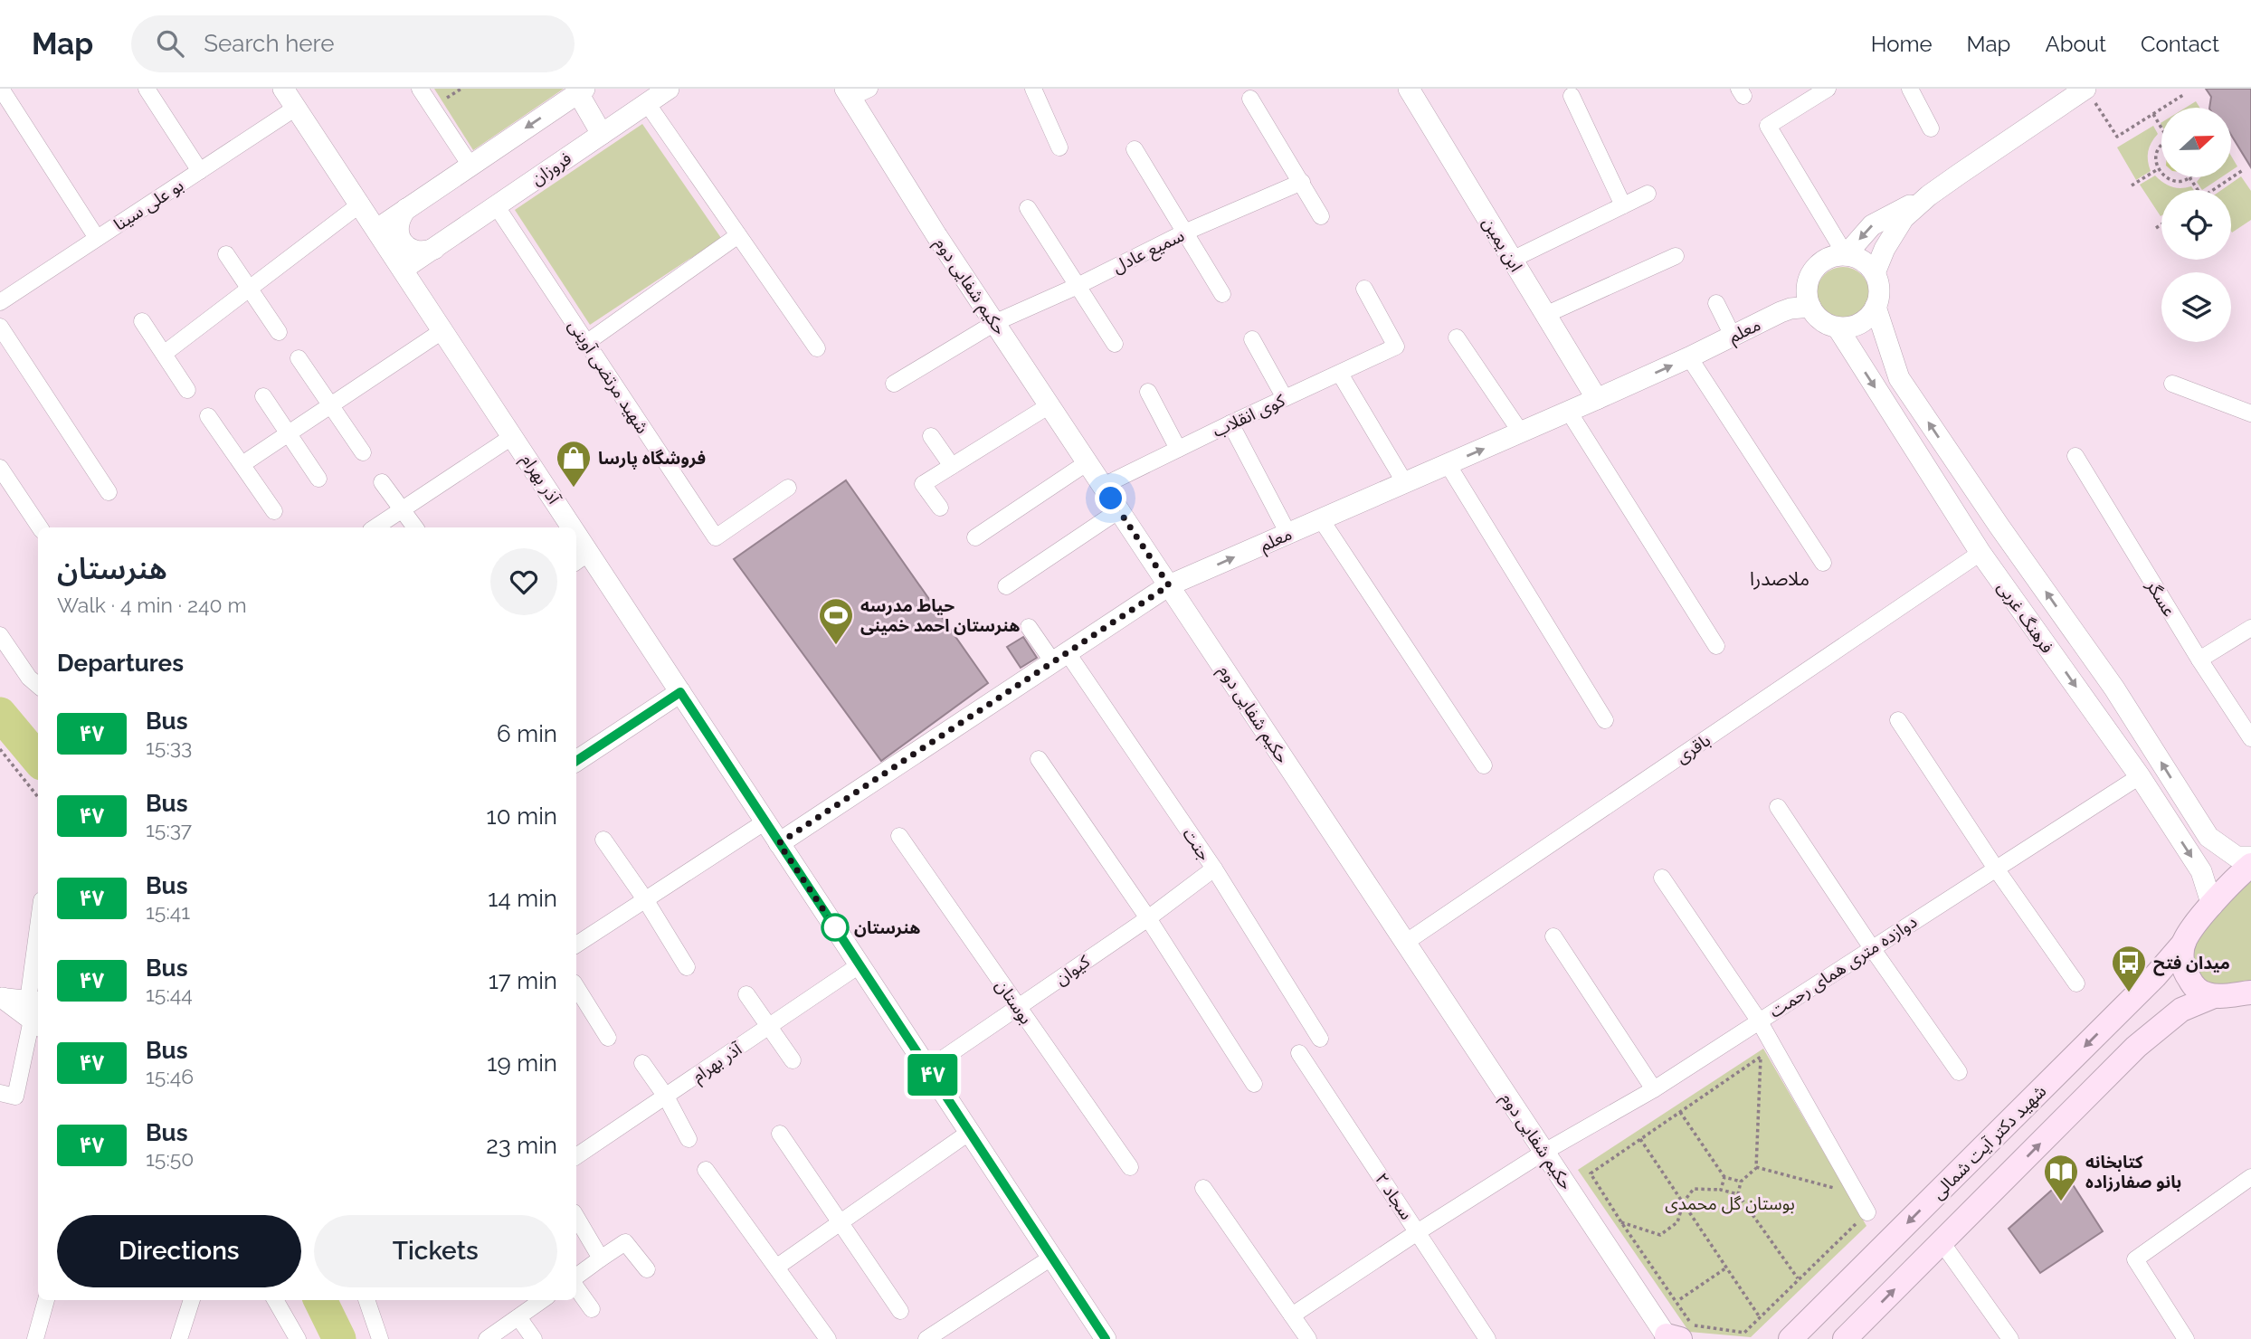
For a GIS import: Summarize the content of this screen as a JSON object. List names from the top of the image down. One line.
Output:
{"streets":{"main road":["شهید دکتر آیت شمالی"],"street":["فروزان","بو علی سینا","ابن یمین","سمیع عادل","حکیم شفایی دوم","معلم","شهید مرتضی آوینی","کوی انقلاب","آذر بهرام","عسگر","فرهنگ غربی","باقری","جنت","دوازده متری همای رحمت","کیوان","بوستان","سجاد ۲"]},"crossings":[["فروزان","شهید مرتضی آوینی"],["فروزان","آذر بهرام"],["بو علی سینا","آذر بهرام"],["ابن یمین","معلم"],["سمیع عادل","حکیم شفایی دوم"],["حکیم شفایی دوم","معلم"],["حکیم شفایی دوم","کوی انقلاب"],["حکیم شفایی دوم","باقری"],["حکیم شفایی دوم","دوازده متری همای رحمت"],["معلم","آذر بهرام"],["معلم","فرهنگ غربی"],["معلم","جنت"],["آذر بهرام","کیوان"],["فرهنگ غربی","باقری"],["فرهنگ غربی","دوازده متری همای رحمت"],["جنت","کیوان"],["دوازده متری همای رحمت","سجاد ۲"],["کیوان","بوستان"]],"districts":["ملاصدرا"],"parks":["بوستان گل محمدی"],"places":{"shop":["فروشگاه پارسا"],"sports":["حیاط مدرسه هنرستان احمد خمینی"],"other":["هنرستان"],"bus stop":["میدان فتح"],"library":["کتابخانه بانو صفارزاده"]},"lines":["bus line ۴۷"],"north":"right","page":{"header":"Map","search":"Search here","nav":["Home","Map","About","Contact"],"on_map":"۴۷","heading":[["هنرستان","Walk · 4 min · 240 m"],"Departures"],"list":[{"mark":"۴۷","name":"Bus","note":"15:33","value":"6 min"},{"mark":"۴۷","name":"Bus","note":"15:37","value":"10 min"},{"mark":"۴۷","name":"Bus","note":"15:41","value":"14 min"},{"mark":"۴۷","name":"Bus","note":"15:44","value":"17 min"},{"mark":"۴۷","name":"Bus","note":"15:46","value":"19 min"},{"mark":"۴۷","name":"Bus","note":"15:50","value":"23 min"}],"buttons":["Directions","Tickets"]}}
